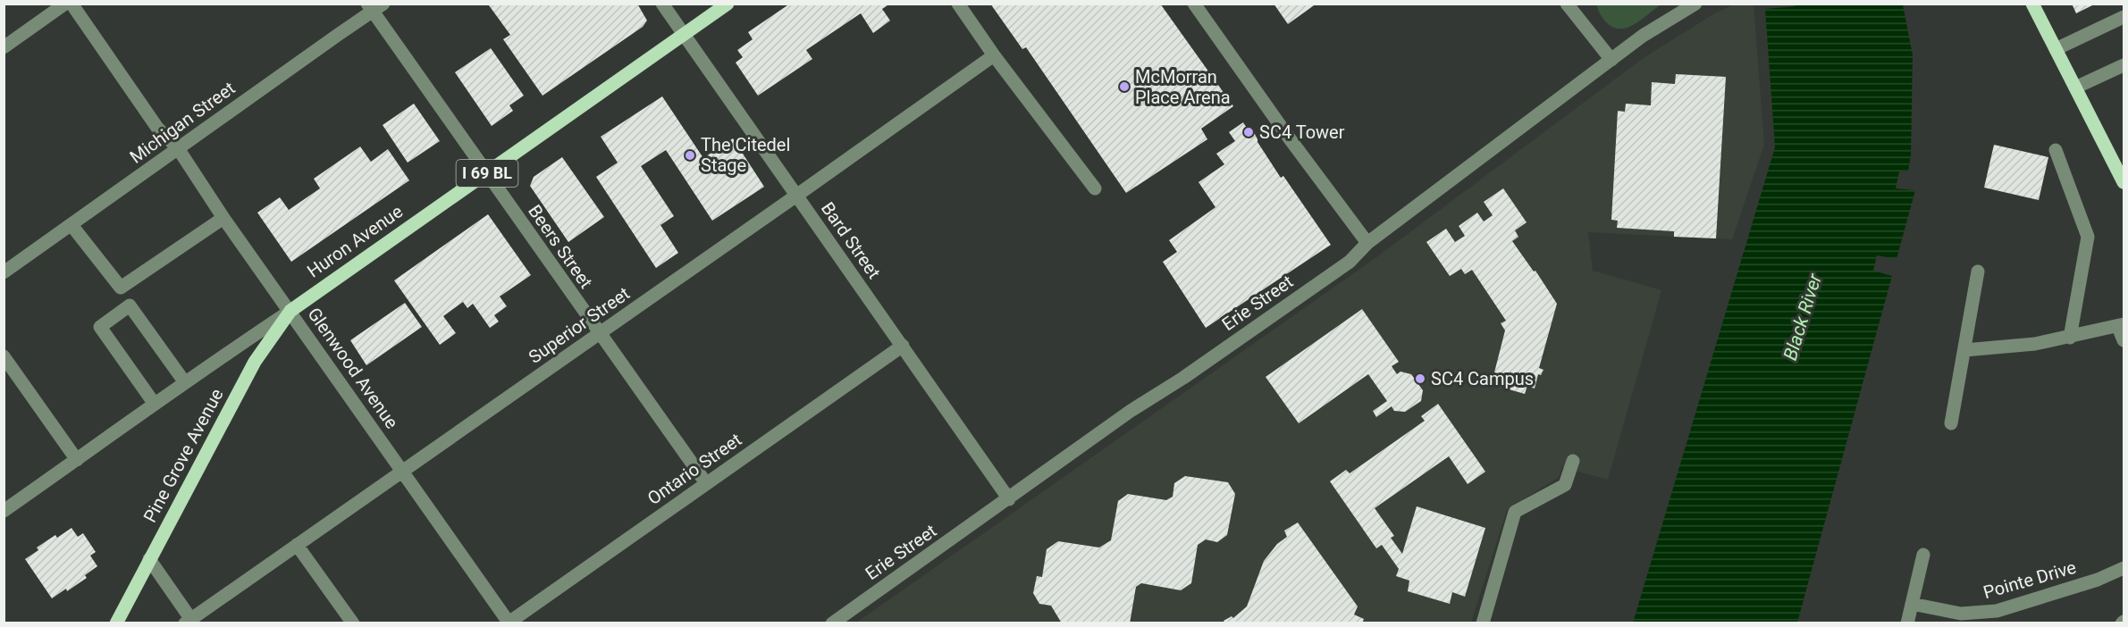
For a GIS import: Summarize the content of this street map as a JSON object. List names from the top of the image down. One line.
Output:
{"streets":{"main road":["I 69 BL","Huron Avenue","Pine Grove Avenue"],"street":["Michigan Street","Bard Street","Beers Street","Erie Street","Superior Street","Glenwood Avenue","Ontario Street","Pointe Drive"]},"crossings":[["Michigan Street","Beers Street"],["Michigan Street","Glenwood Avenue"],["Bard Street","Huron Avenue"],["Bard Street","Erie Street"],["Bard Street","Superior Street"],["Bard Street","Ontario Street"],["Huron Avenue","Beers Street"],["Huron Avenue","Glenwood Avenue"],["Huron Avenue","Pine Grove Avenue"],["Beers Street","Superior Street"],["Beers Street","Ontario Street"],["Superior Street","Glenwood Avenue"],["Glenwood Avenue","Pine Grove Avenue"],["Glenwood Avenue","Ontario Street"]],"water":["Black River"],"places":["McMorran Place Arena","SC4 Tower","The Citedel Stage","SC4 Campus"]}
